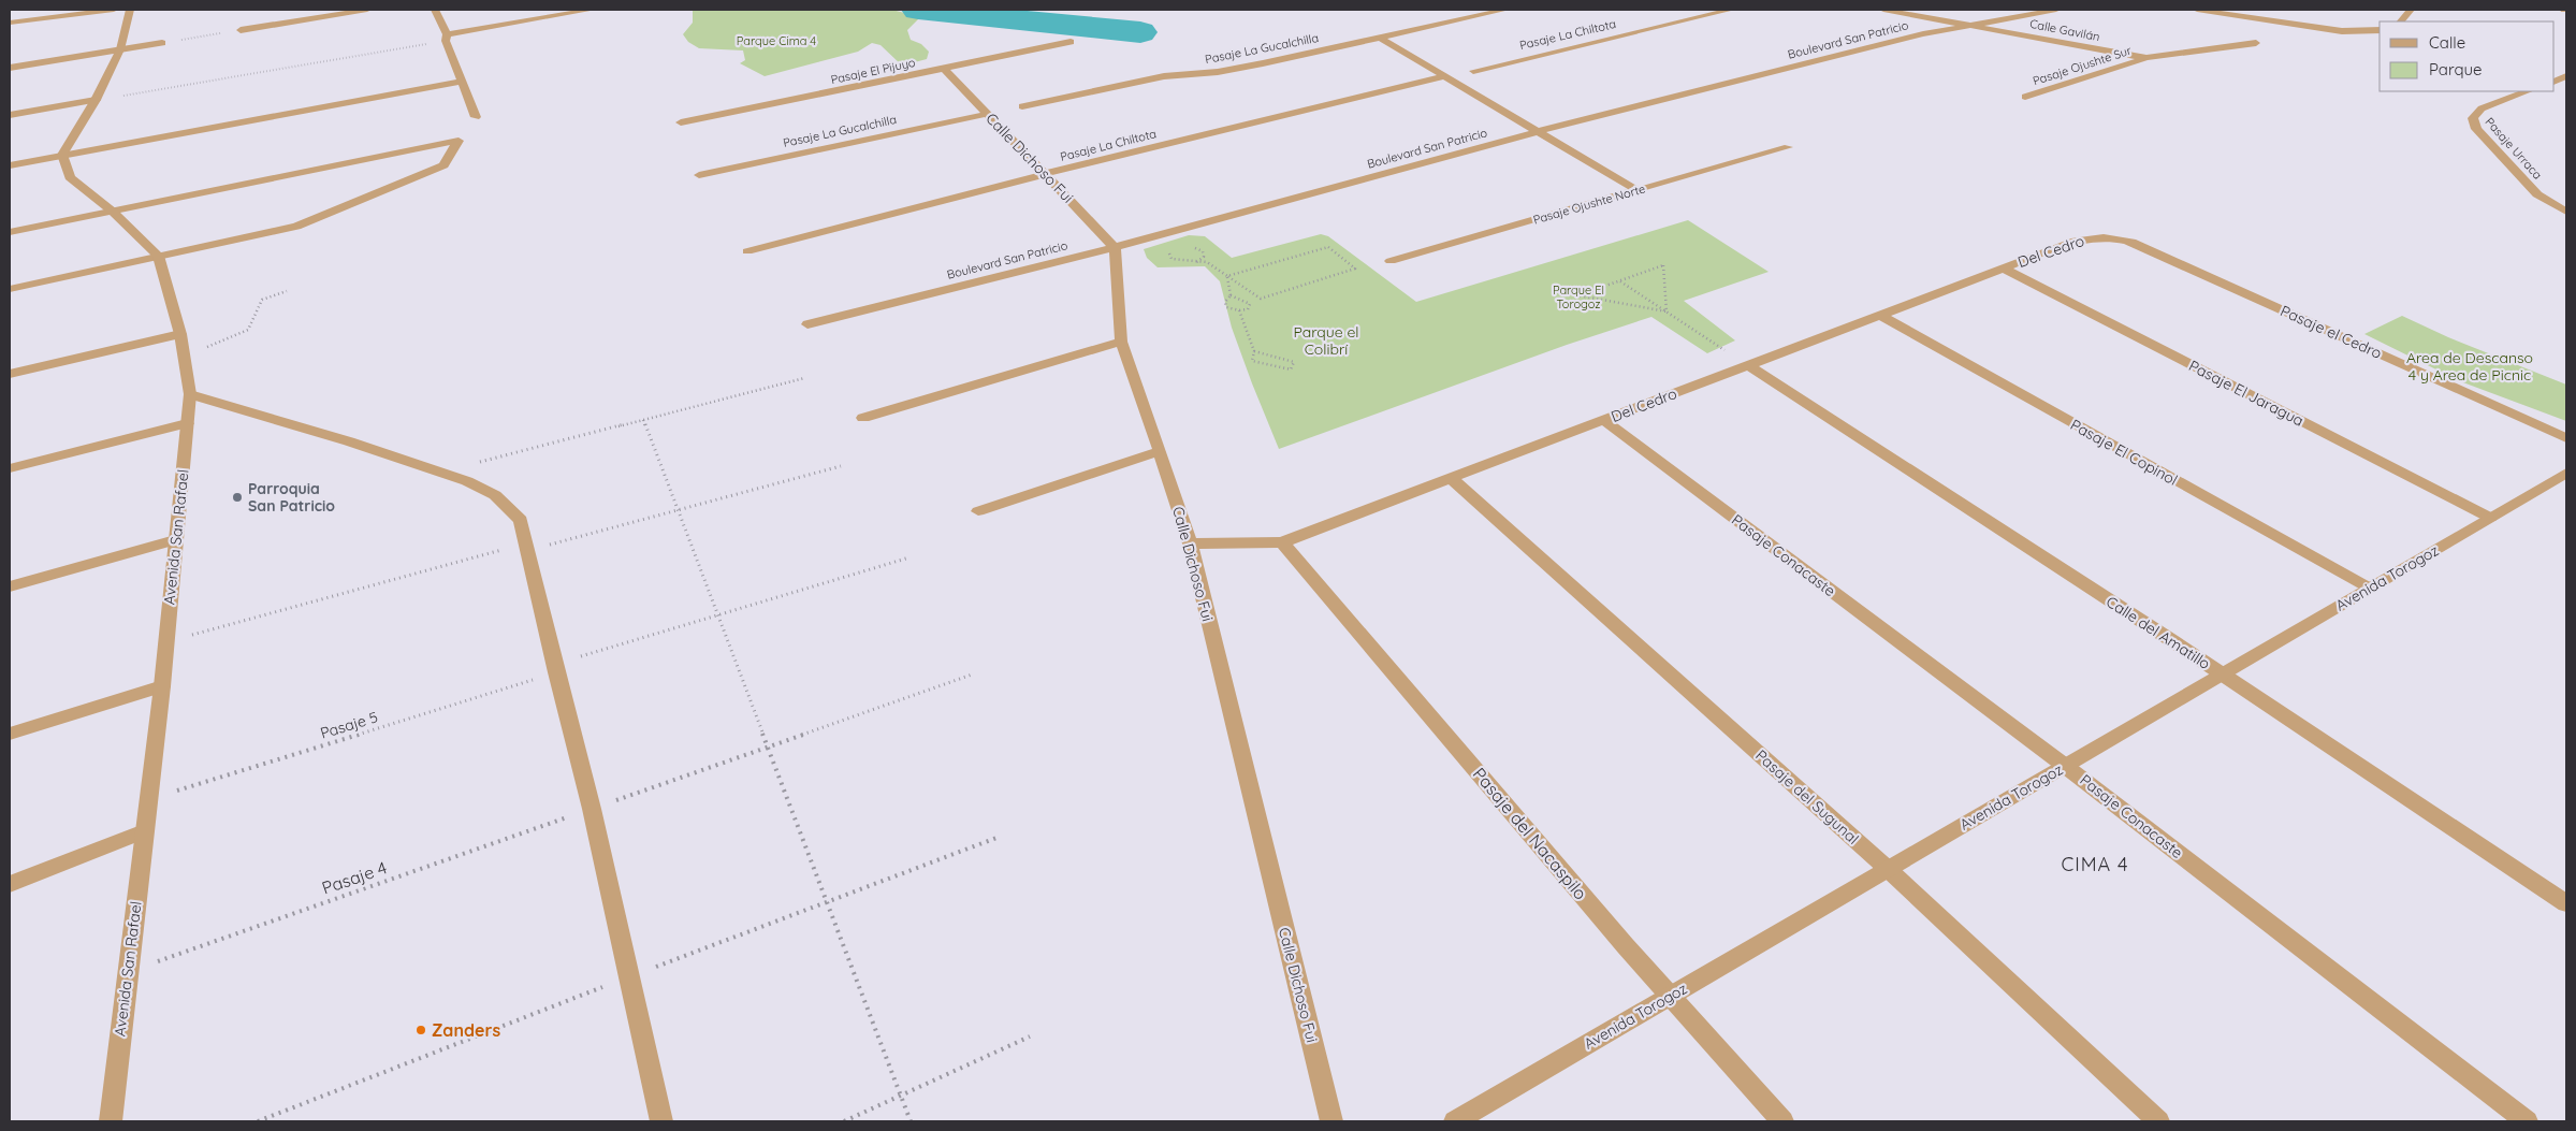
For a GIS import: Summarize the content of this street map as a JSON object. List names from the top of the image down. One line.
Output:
{"streets":{"street":["Calle Gavilán","Pasaje La Chiltota","Boulevard San Patricio","Pasaje La Gucalchilla","Pasaje Ojushte Sur","Pasaje El Pijuyo","Pasaje Urraca","Calle Dichoso Fui","Pasaje Ojushte Norte","Del Cedro","Pasaje el Cedro","Pasaje El Jaragua","Pasaje El Copinol","Avenida San Rafael","Pasaje Conacaste","Avenida Torogoz","Calle del Amatillo","Pasaje del Sugunal","Pasaje del Nacaspilo"],"path":["Pasaje 5","Pasaje 4"]},"crossings":[["Calle Gavilán","Boulevard San Patricio"],["Calle Gavilán","Pasaje Ojushte Sur"],["Pasaje La Chiltota","Calle Dichoso Fui"],["Boulevard San Patricio","Calle Dichoso Fui"],["Pasaje La Gucalchilla","Calle Dichoso Fui"],["Pasaje El Pijuyo","Calle Dichoso Fui"],["Calle Dichoso Fui","Del Cedro"],["Del Cedro","Pasaje el Cedro"],["Del Cedro","Pasaje El Jaragua"],["Del Cedro","Pasaje El Copinol"],["Del Cedro","Pasaje Conacaste"],["Del Cedro","Calle del Amatillo"],["Del Cedro","Pasaje del Sugunal"],["Del Cedro","Pasaje del Nacaspilo"],["Pasaje El Jaragua","Avenida Torogoz"],["Pasaje El Copinol","Avenida Torogoz"],["Avenida San Rafael","Pasaje 5"],["Avenida San Rafael","Pasaje 4"],["Pasaje Conacaste","Avenida Torogoz"],["Avenida Torogoz","Calle del Amatillo"],["Avenida Torogoz","Pasaje del Sugunal"],["Avenida Torogoz","Pasaje del Nacaspilo"]],"districts":["CIMA 4"],"parks":["Parque Cima 4","Parque El Torogoz","Parque el Colibrí","Area de Descanso 4 y Area de Picnic"],"places":["Parroquia San Patricio","Zanders"],"legend":["Calle","Parque"]}
